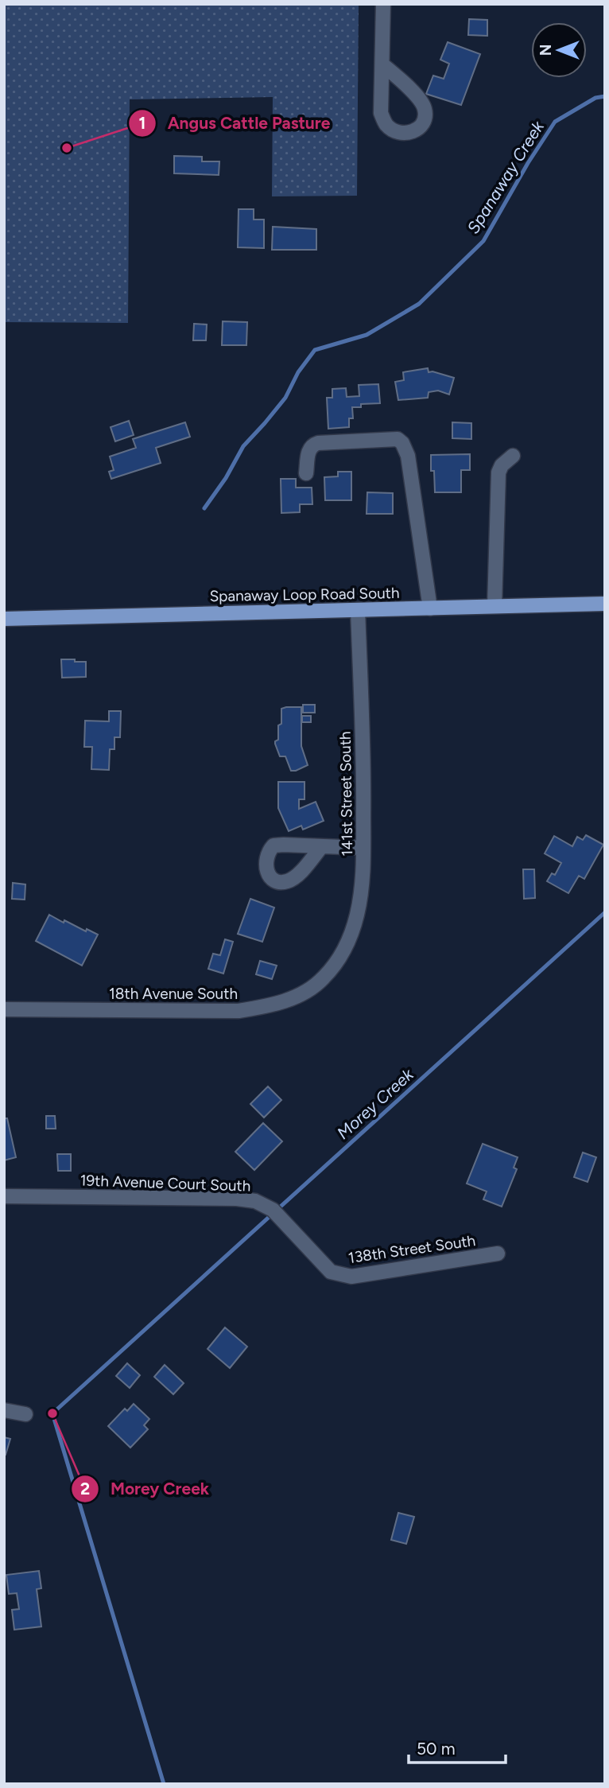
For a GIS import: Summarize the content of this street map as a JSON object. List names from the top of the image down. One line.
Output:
{"streets":{"main road":["Spanaway Loop Road South"],"street":["141st Street South","18th Avenue South","19th Avenue Court South","138th Street South"]},"crossings":[["Spanaway Loop Road South","141st Street South"],["141st Street South","18th Avenue South"],["19th Avenue Court South","138th Street South"]],"water":["Spanaway Creek","Morey Creek"],"places":["Angus Cattle Pasture","Morey Creek"],"scale_bar":"50 m","north":"left"}
